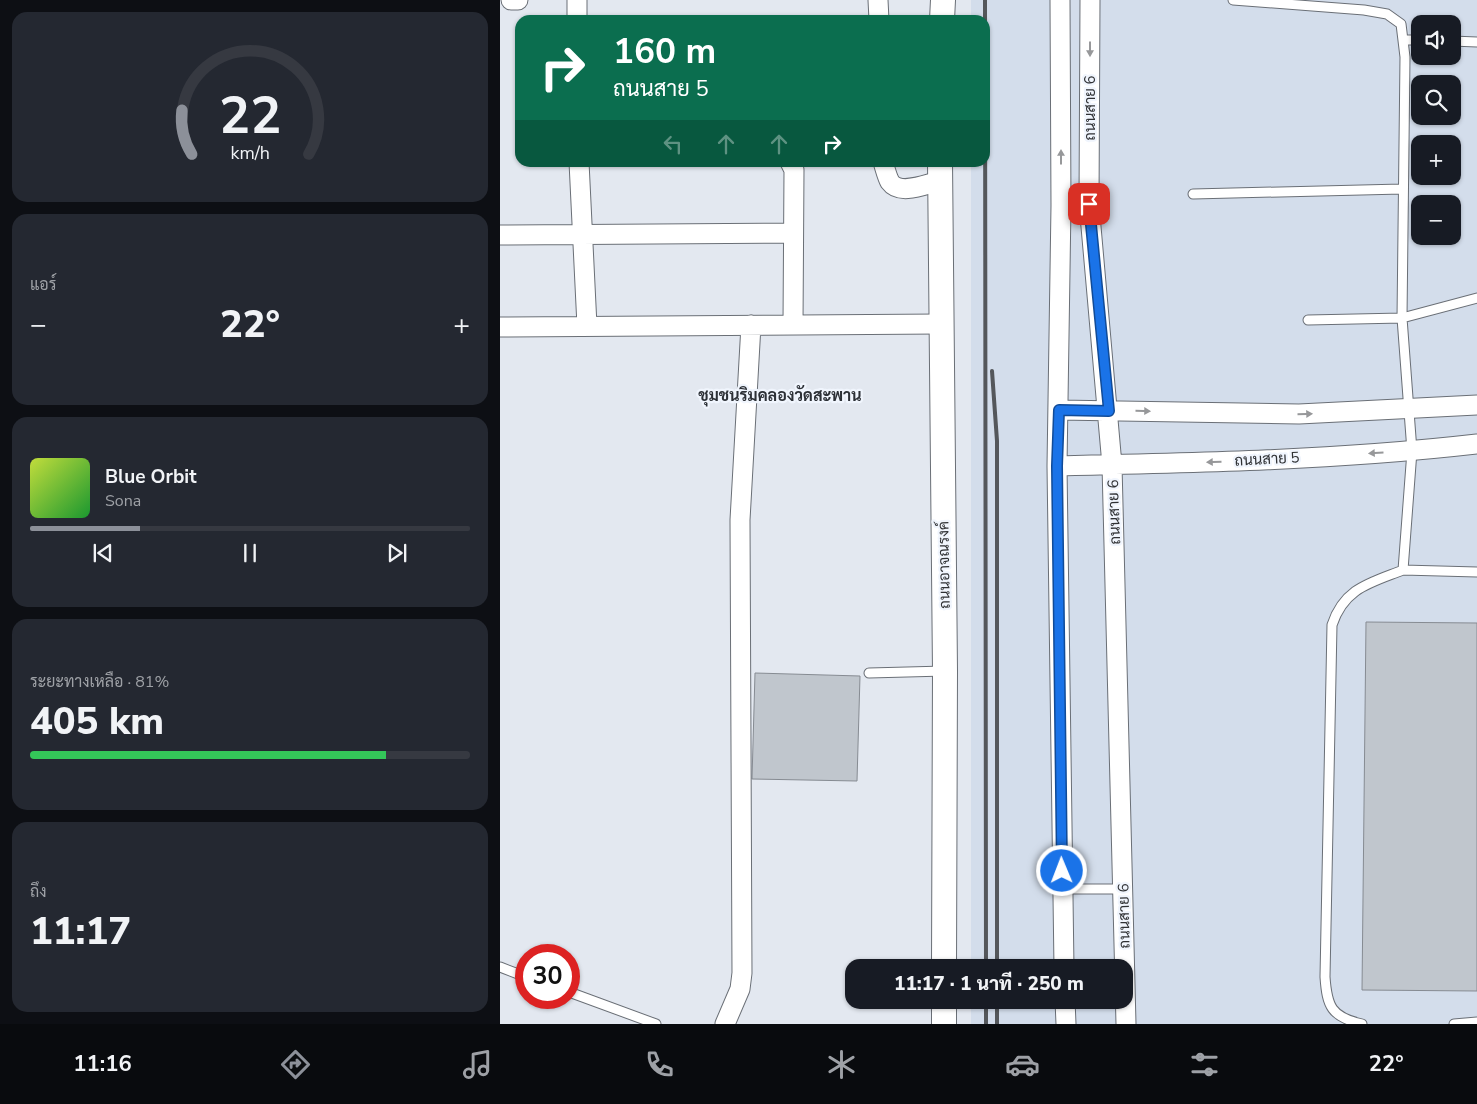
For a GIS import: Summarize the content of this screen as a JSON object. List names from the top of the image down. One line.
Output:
{"streets":{"street":["ถนนสาย 6","ถนนสาย 5","ถนนอาจณรงค์"]},"crossings":[["ถนนสาย 6","ถนนสาย 5"]],"districts":["ชุมชนริมคลองวัดสะพาน"],"page":{"map_buttons":["+","−"],"turn":["160 m","ถนนสาย 5"],"tile":["แอร์",["ระยะทางเหลือ · 81%","405 km"],["ถึง","11:17"]],"heat":["−","22°","+"],"song":["Blue Orbit","Sona"],"limit":"30","trip":"11:17 · 1 นาที · 250 m","tabs":["11:16","22°"],"gauge":["22","km/h"]}}
